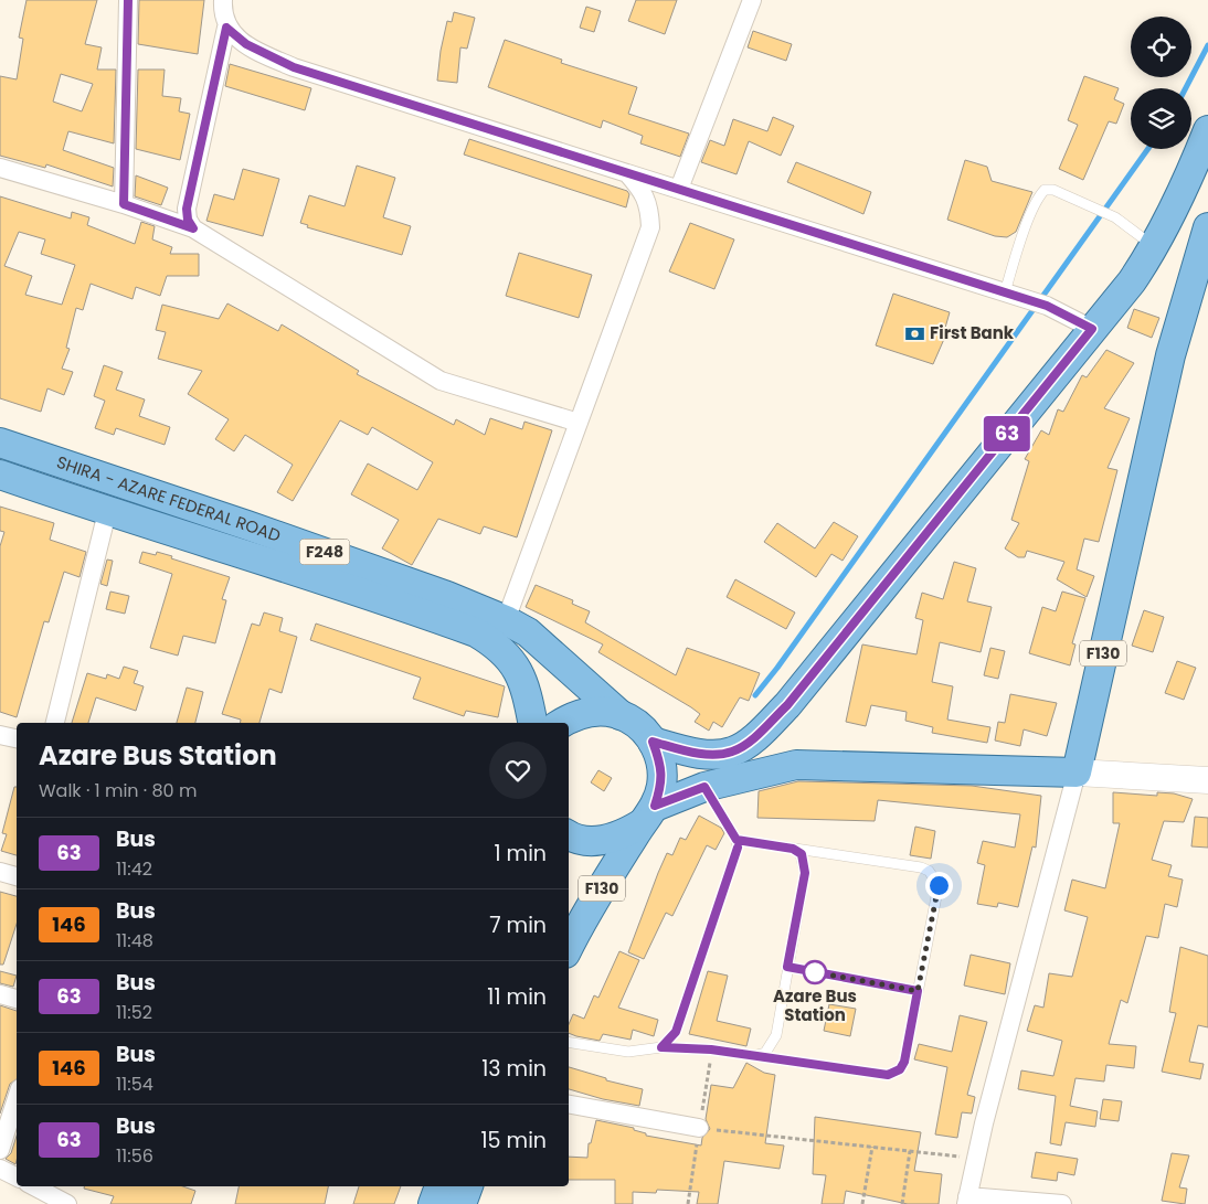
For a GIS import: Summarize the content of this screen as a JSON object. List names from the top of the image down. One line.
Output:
{"streets":{"main road":["SHIRA - AZARE FEDERAL ROAD","F248","F130"]},"crossings":[["SHIRA - AZARE FEDERAL ROAD","F130"]],"places":{"bank":["First Bank"],"other":["Azare Bus Station"]},"lines":["bus line 63"],"page":{"on_map":"63","heading":["Azare Bus Station","Walk · 1 min · 80 m"],"list":[{"mark":"63","name":"Bus","note":"11:42","value":"1 min"},{"mark":"146","name":"Bus","note":"11:48","value":"7 min"},{"mark":"63","name":"Bus","note":"11:52","value":"11 min"},{"mark":"146","name":"Bus","note":"11:54","value":"13 min"},{"mark":"63","name":"Bus","note":"11:56","value":"15 min"}]}}
